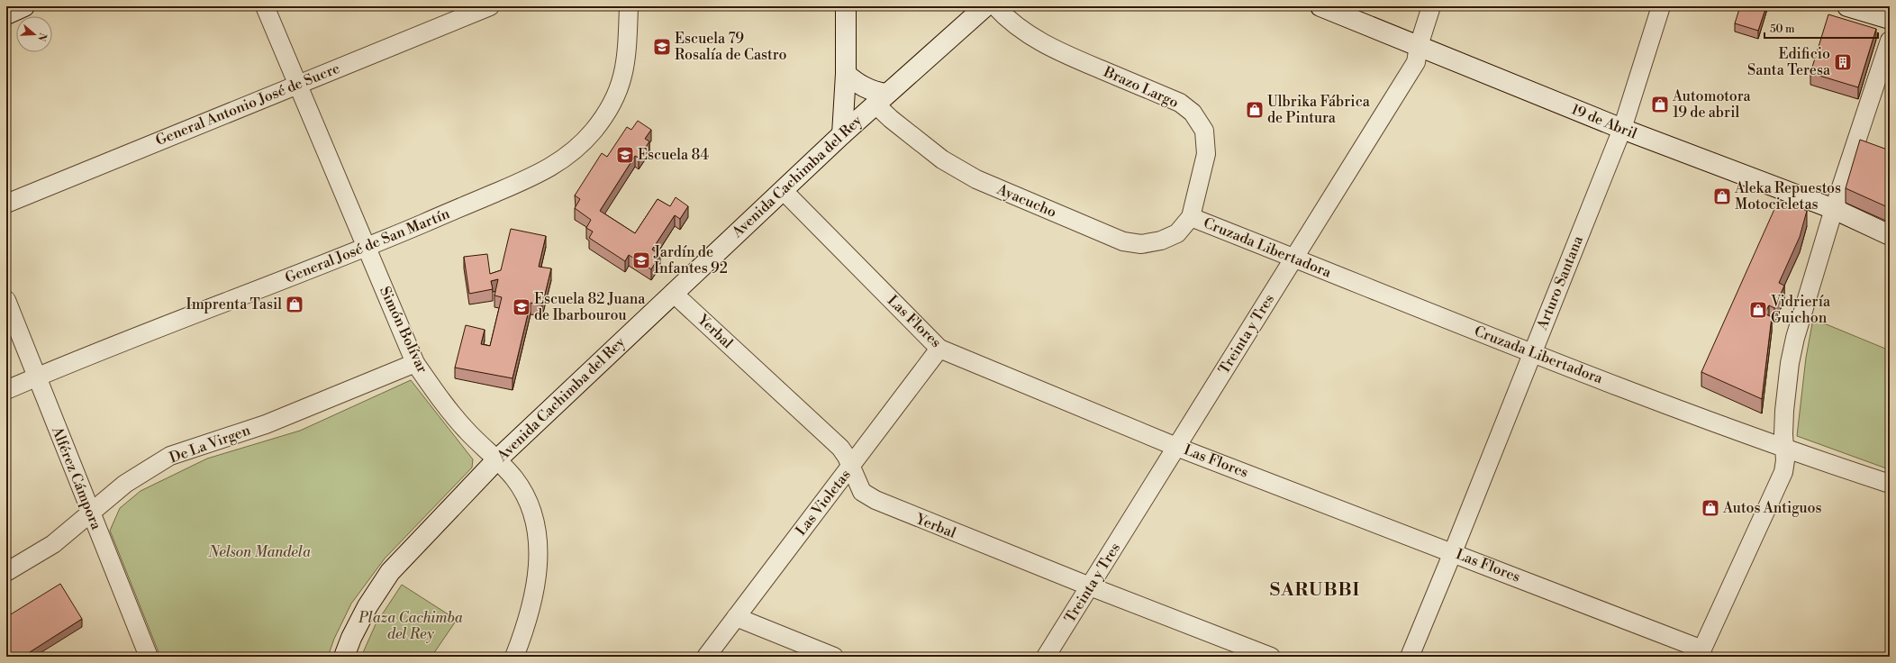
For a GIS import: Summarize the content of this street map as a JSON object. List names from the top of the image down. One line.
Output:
{"streets":{"street":["Brazo Largo","General Antonio José de Sucre","19 de Abril","Avenida Cachimba del Rey","Ayacucho","General José de San Martín","Cruzada Libertadora","Arturo Santana","Las Flores","Simón Bolívar","Yerbal","Treinta y Tres","De La Virgen","Alférez Cámpora","Las Violetas"]},"crossings":[["Brazo Largo","Ayacucho"],["Brazo Largo","Cruzada Libertadora"],["General Antonio José de Sucre","Simón Bolívar"],["19 de Abril","Arturo Santana"],["19 de Abril","Treinta y Tres"],["Avenida Cachimba del Rey","Ayacucho"],["Avenida Cachimba del Rey","Las Flores"],["Avenida Cachimba del Rey","Simón Bolívar"],["Avenida Cachimba del Rey","Yerbal"],["Ayacucho","Cruzada Libertadora"],["General José de San Martín","Simón Bolívar"],["General José de San Martín","Alférez Cámpora"],["Cruzada Libertadora","Arturo Santana"],["Cruzada Libertadora","Treinta y Tres"],["Arturo Santana","Las Flores"],["Las Flores","Treinta y Tres"],["Las Flores","Las Violetas"],["Simón Bolívar","De La Virgen"],["Yerbal","Treinta y Tres"],["Yerbal","Las Violetas"],["De La Virgen","Alférez Cámpora"]],"districts":["SARUBBI"],"parks":["Nelson Mandela","Plaza Cachimba del Rey"],"places":{"school or university":["Escuela 79 Rosalía de Castro","Escuela 84","Jardín de Infantes 92","Escuela 82 Juana de Ibarbourou"],"building":["Edificio Santa Teresa"],"shop":["Automotora 19 de abril","Ulbrika Fábrica de Pintura","Aleka Repuestos Motocicletas","Imprenta Tasil","Vidriería Guichon","Autos Antiguos"]},"scale_bar":"50 m","north":"right"}
